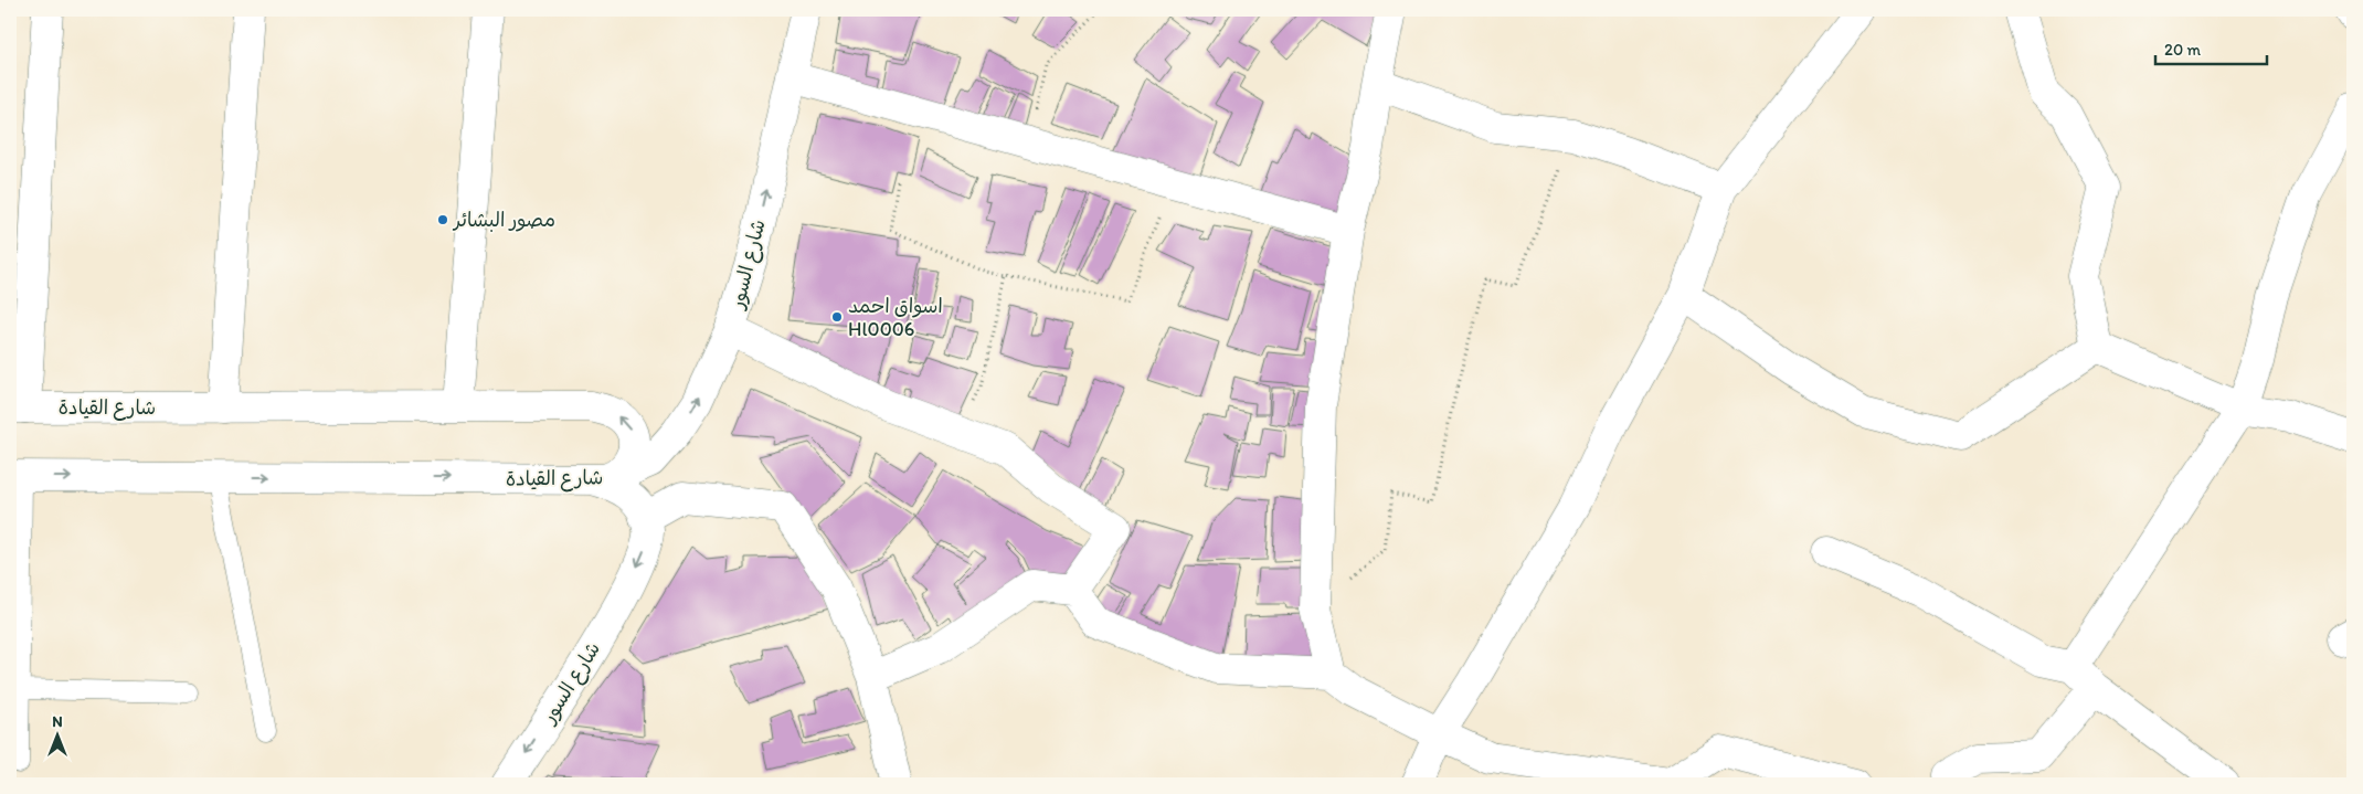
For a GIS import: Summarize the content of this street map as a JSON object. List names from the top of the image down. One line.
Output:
{"streets":{"street":["شارع السور","شارع القيادة"]},"crossings":[["شارع السور","شارع القيادة"]],"places":["مصور البشائر","اسواق احمد Hl0006"],"scale_bar":"20 m","north":"top"}
